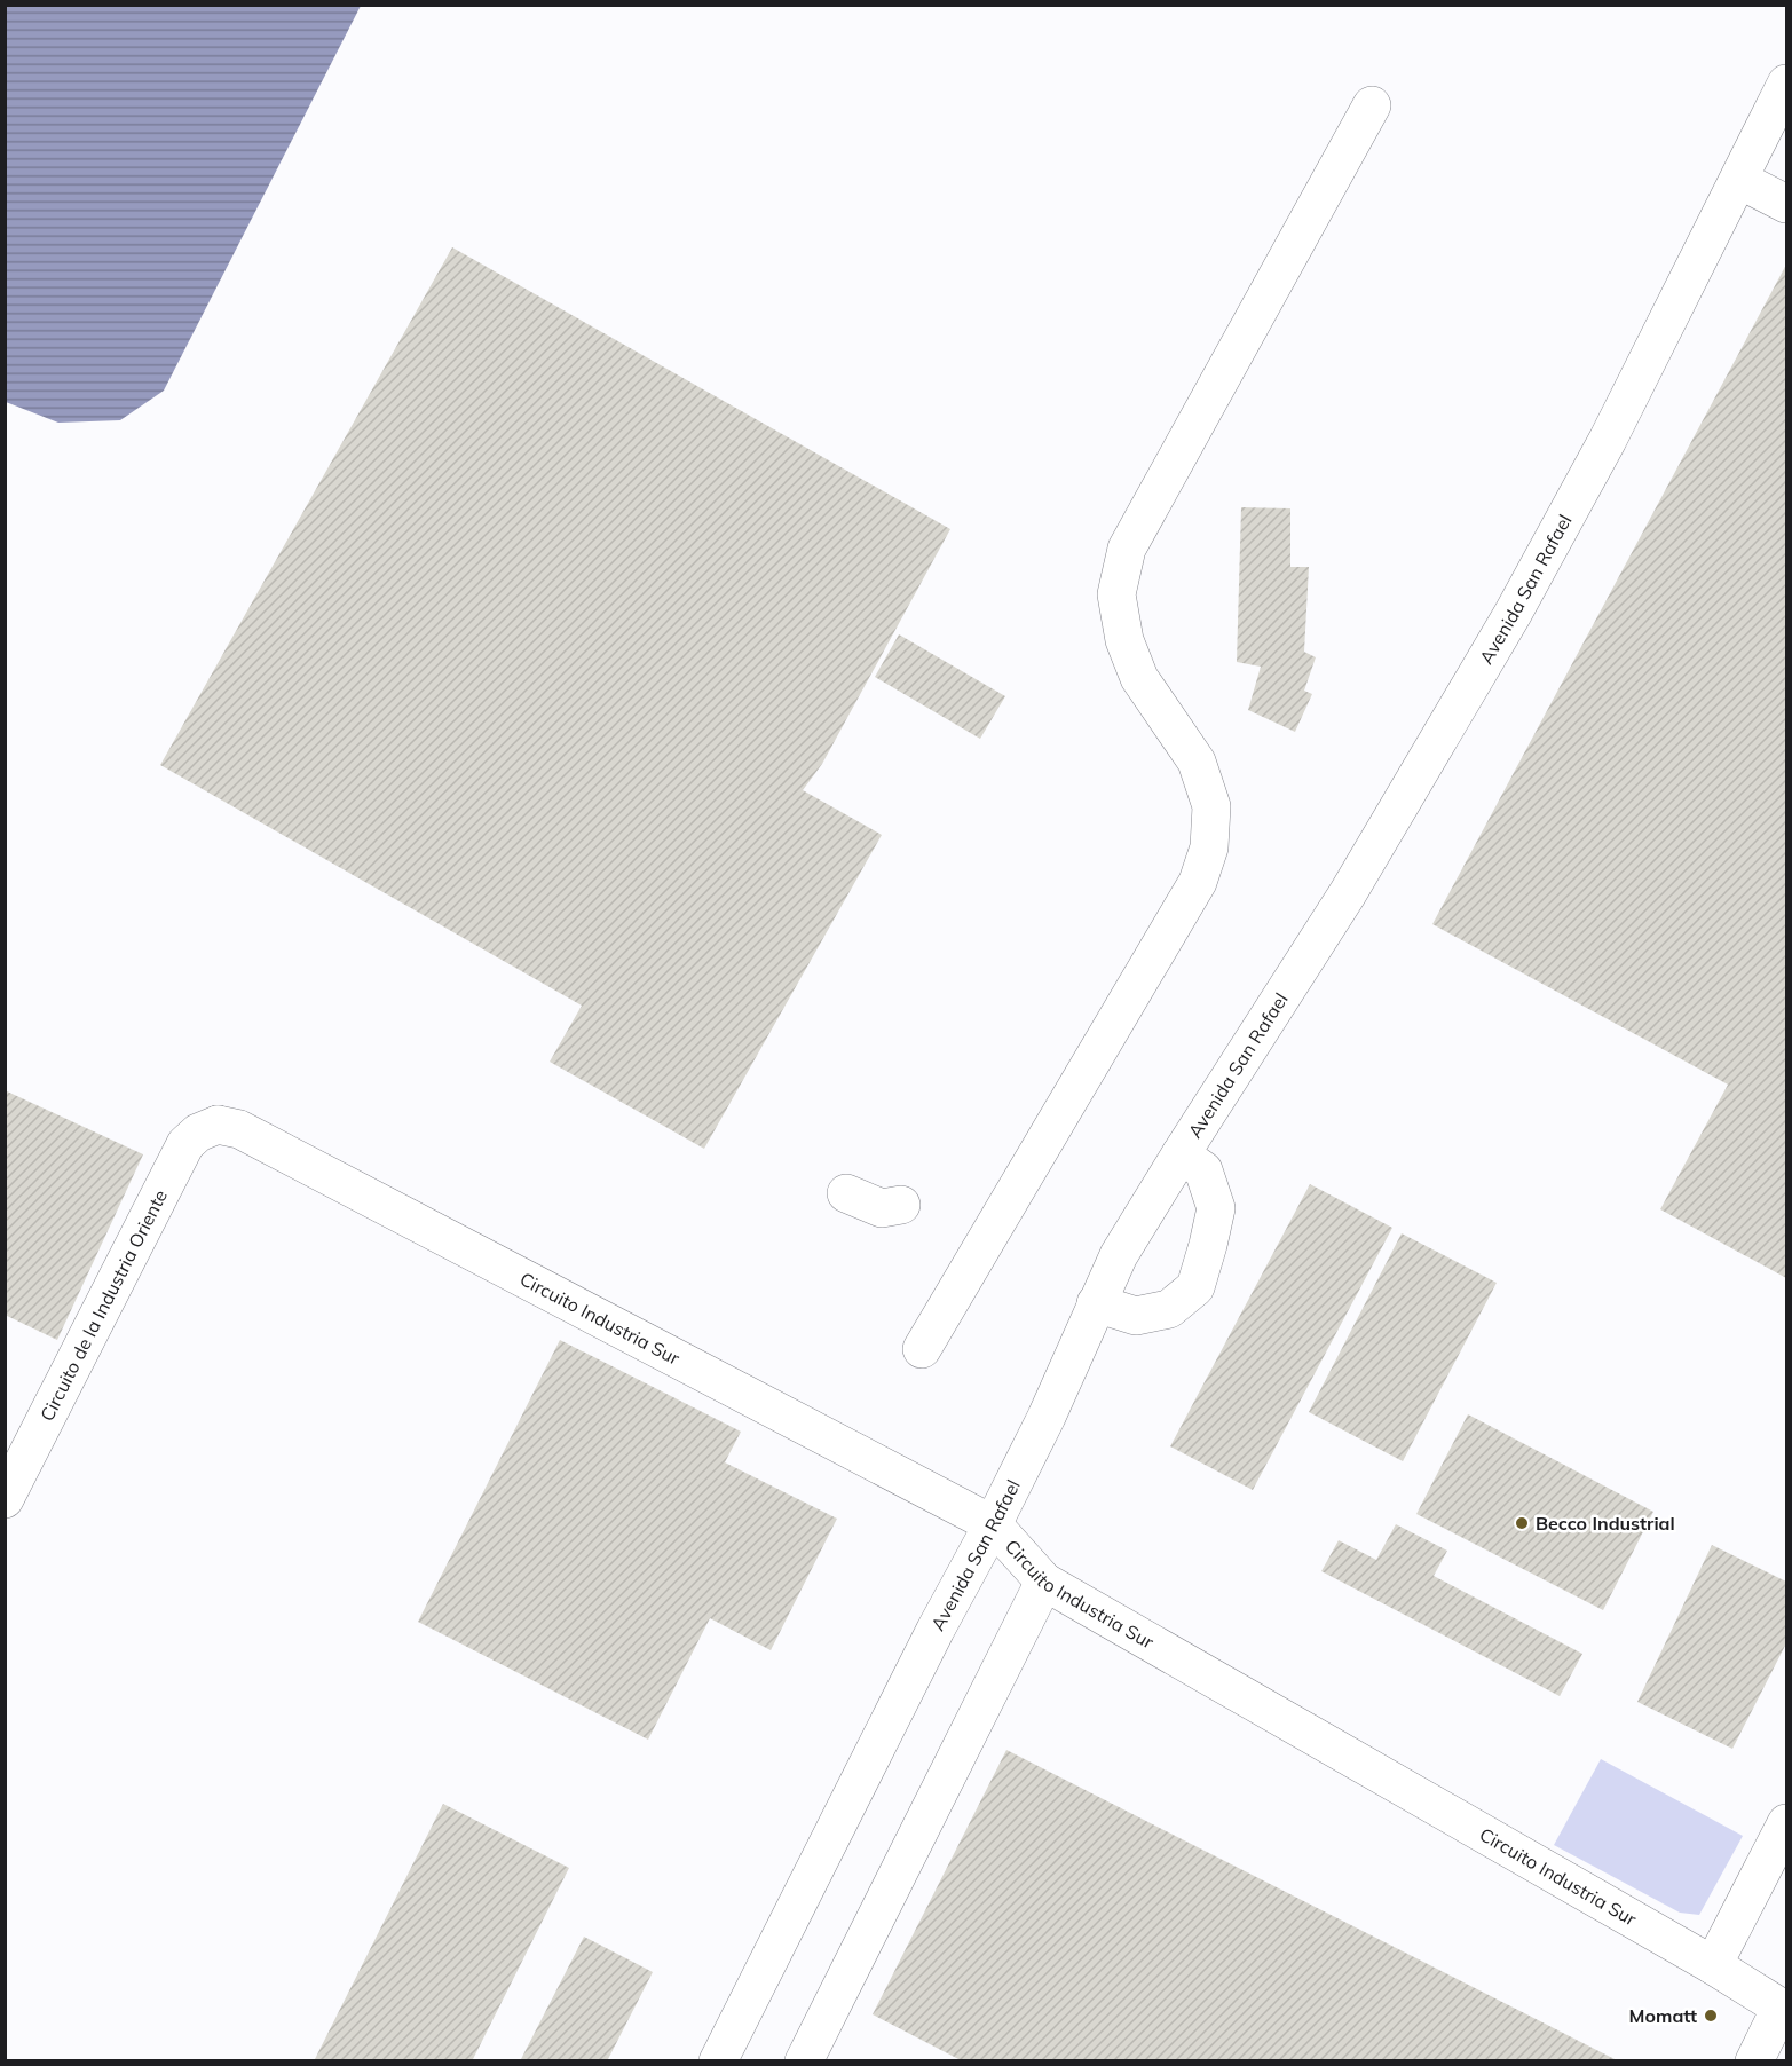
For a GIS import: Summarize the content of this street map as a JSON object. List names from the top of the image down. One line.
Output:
{"streets":{"main road":["Avenida San Rafael","Circuito de la Industria Oriente","Circuito Industria Sur"]},"crossings":[["Avenida San Rafael","Circuito Industria Sur"],["Circuito de la Industria Oriente","Circuito Industria Sur"]],"places":["Becco Industrial","Momatt"]}
